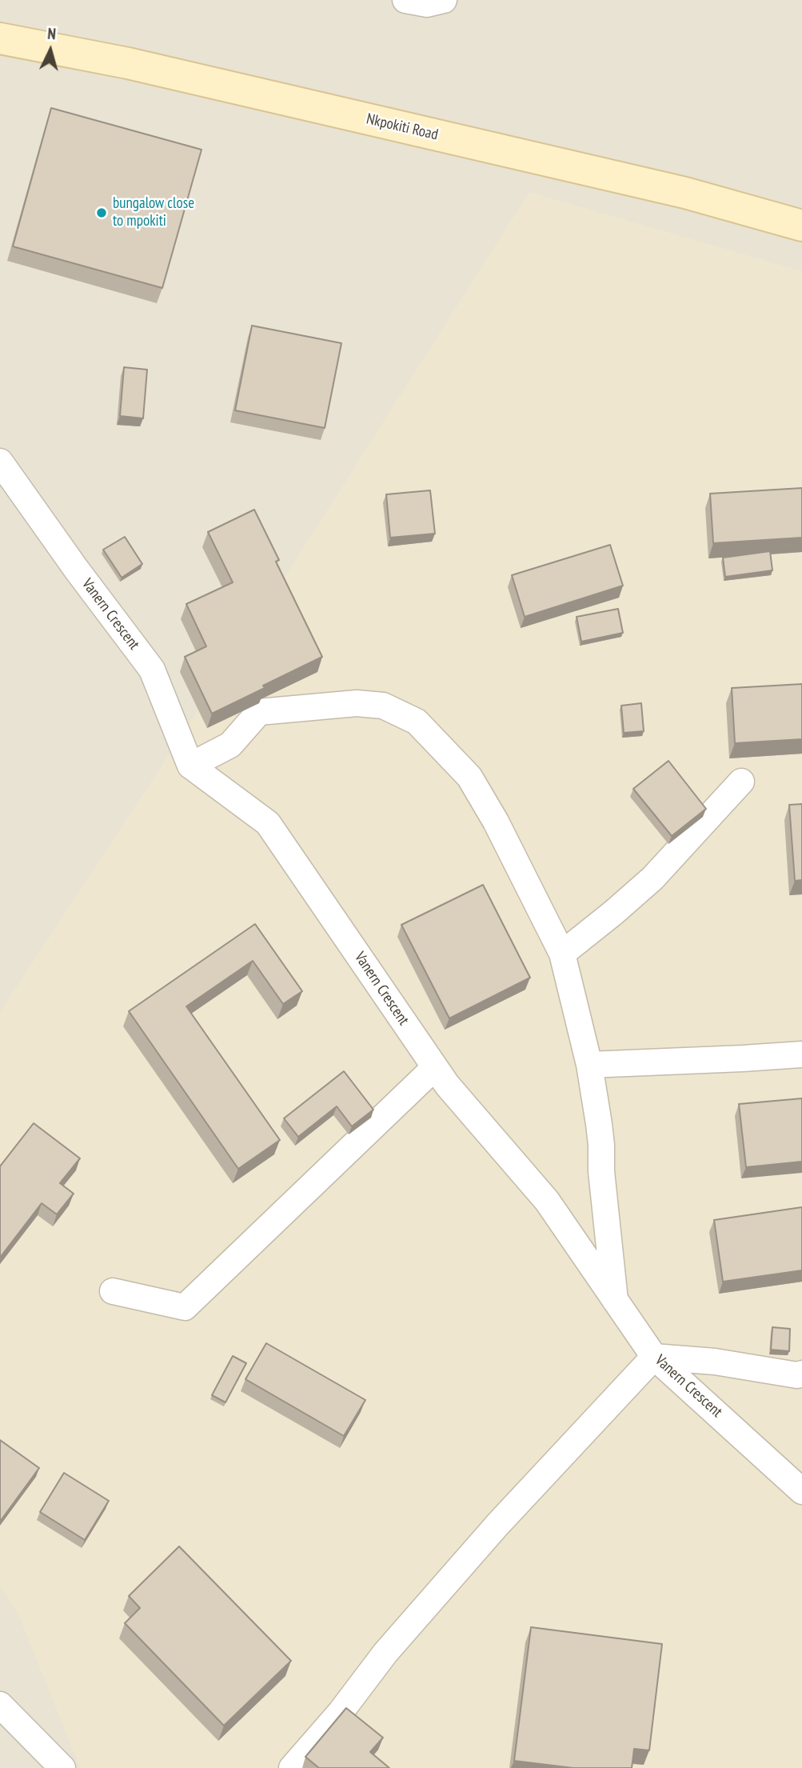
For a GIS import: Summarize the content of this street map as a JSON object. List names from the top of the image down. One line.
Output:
{"streets":{"main road":["Nkpokiti Road"],"street":["Vanern Crescent"]},"places":["bungalow close to mpokiti"],"north":"top"}
